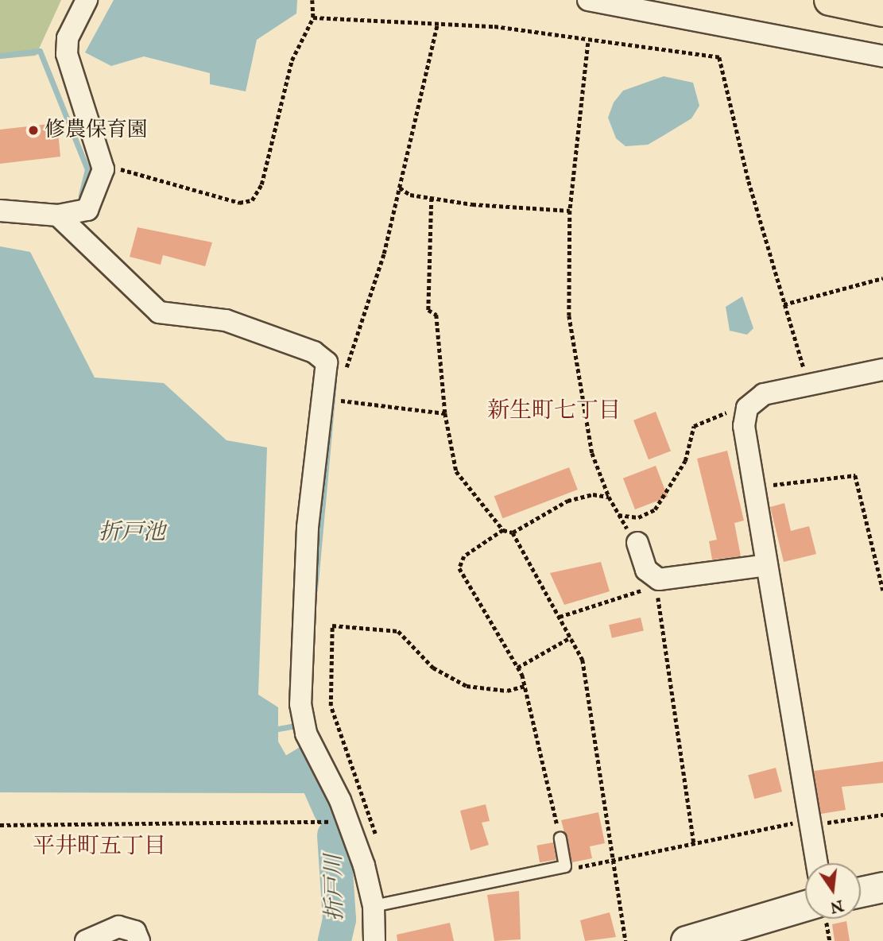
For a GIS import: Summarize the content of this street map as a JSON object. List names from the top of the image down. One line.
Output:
{"districts":["新生町七丁目","平井町五丁目"],"water":["折戸池","折戸川"],"places":["修農保育園"],"north":"bottom"}
